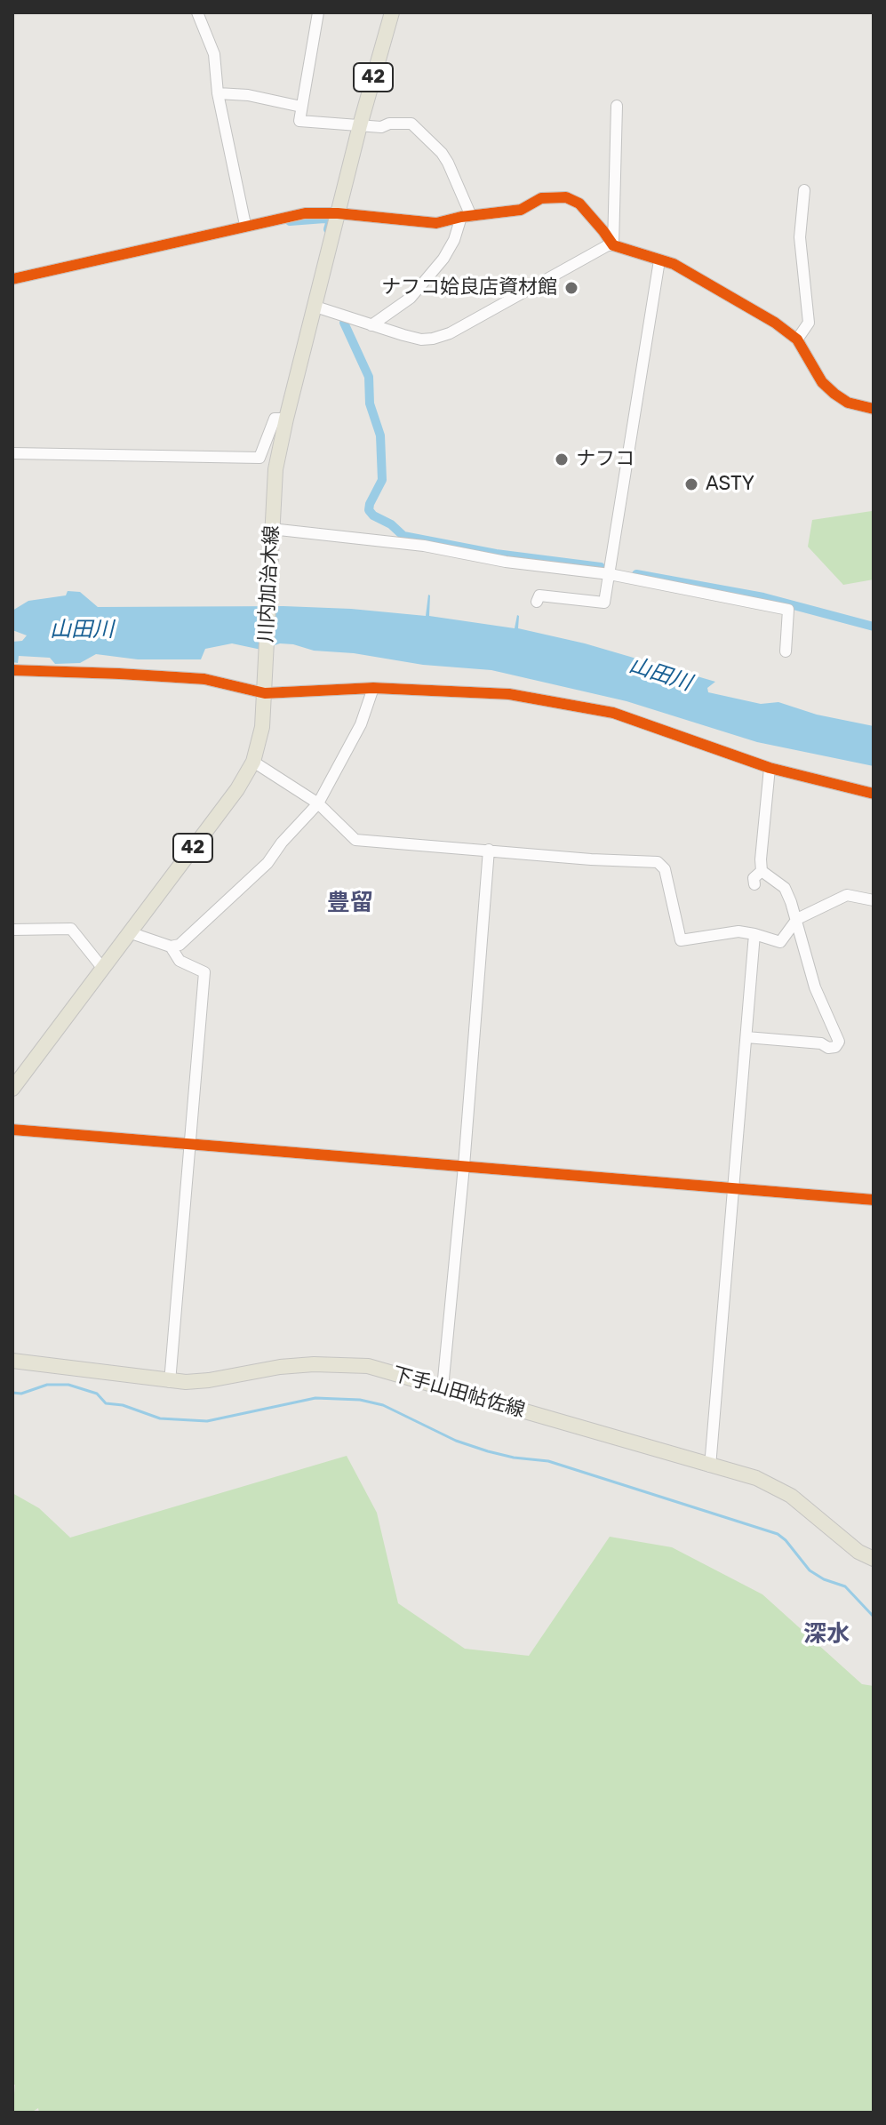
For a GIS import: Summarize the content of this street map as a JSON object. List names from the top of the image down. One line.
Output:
{"streets":{"main road":["42","川内加治木線","下手山田帖佐線"]},"districts":["豊留","深水"],"water":["山田川"],"places":["ナフコ姶良店資材館","ナフコ","ASTY"]}
